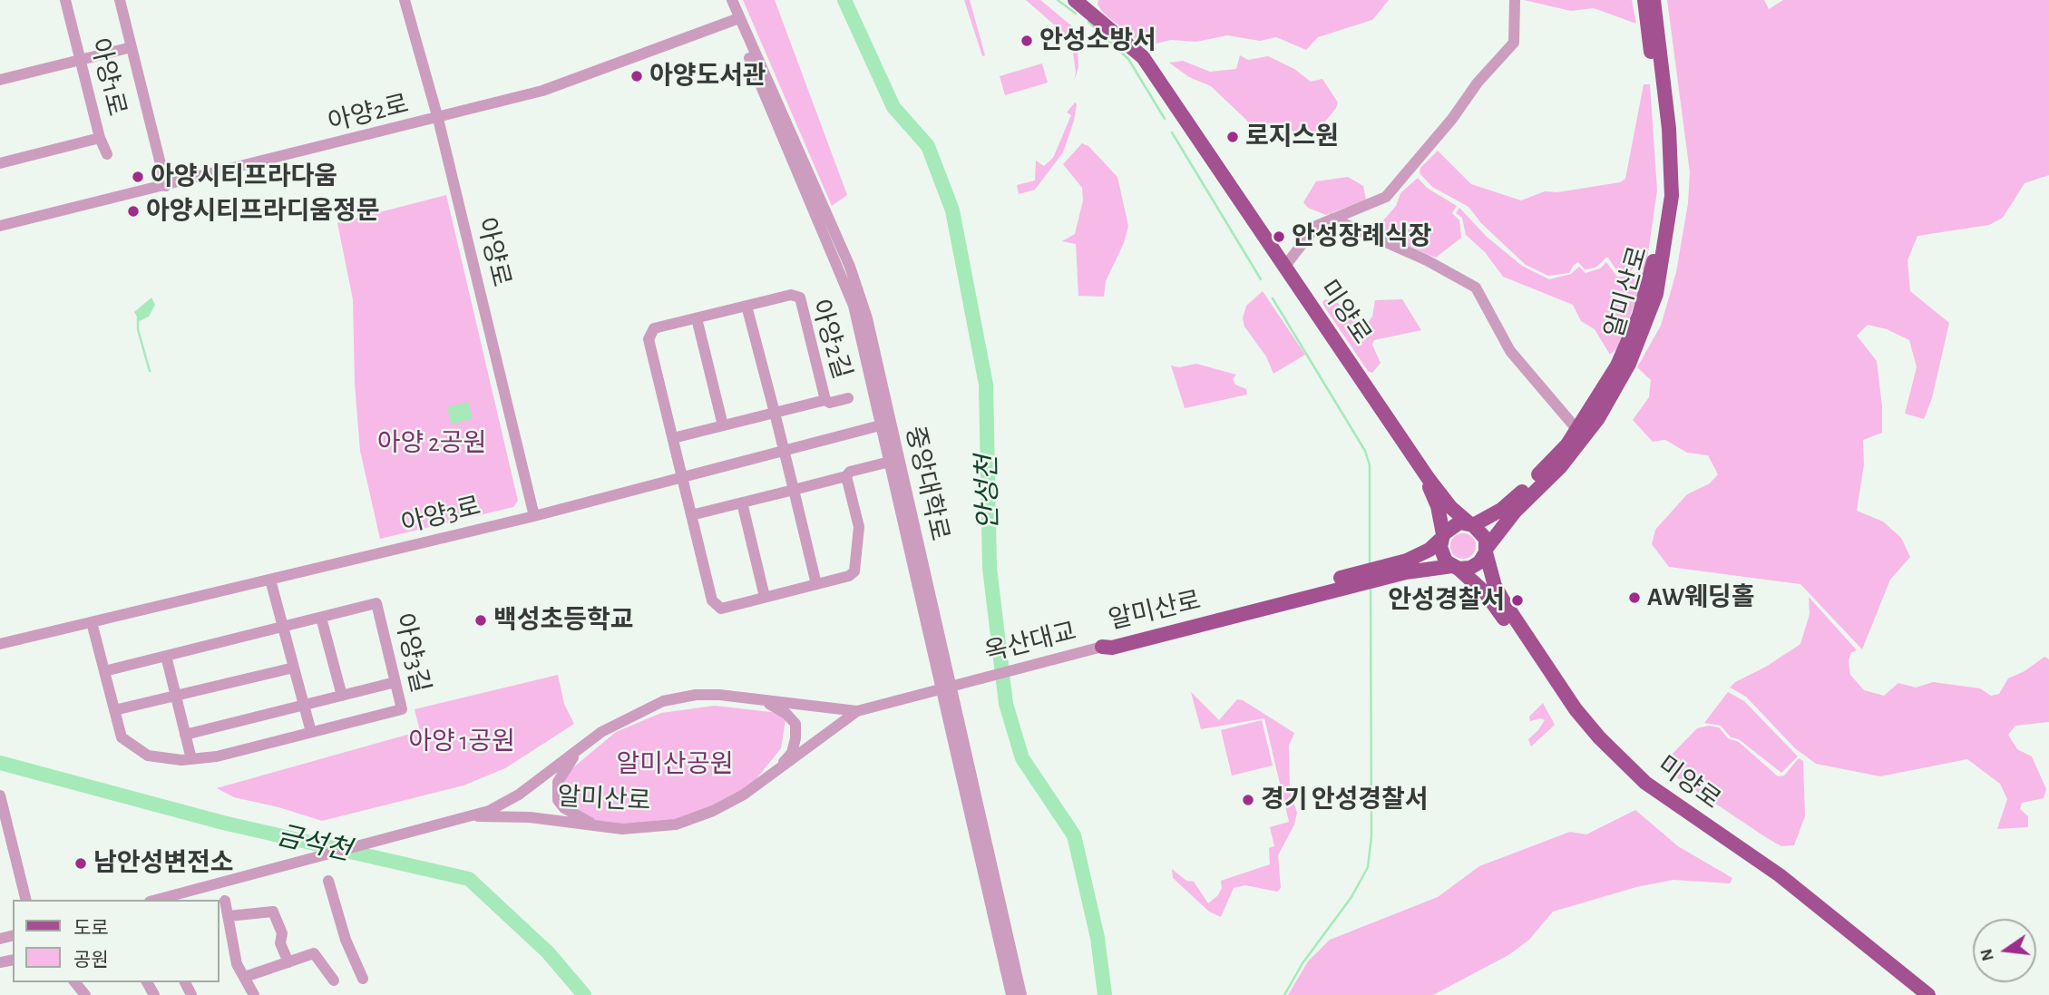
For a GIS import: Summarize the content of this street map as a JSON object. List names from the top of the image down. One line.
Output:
{"streets":{"main road":["알미산로","미양로"],"street":["아양1로","아양2로","아양로","아양2길","중앙대학로","아양3로","옥산대교","아양3길"]},"crossings":[["아양2로","아양로"],["아양2로","중앙대학로"],["아양로","아양3로"],["알미산로","미양로"],["알미산로","중앙대학로"],["알미산로","옥산대교"],["아양2길","아양3로"],["중앙대학로","아양3로"],["아양3로","아양3길"]],"water":["안성천","금석천"],"parks":["아양 2공원","아양 1공원","알미산공원"],"places":["안성소방서","아양도서관","로지스원","아양시티프라다움","아양시티프라디움정문","안성장례식장","AW웨딩홀","안성경찰서","백성초등학교","경기 안성경찰서","남안성변전소"],"legend":["도로","공원"],"north":"left"}
